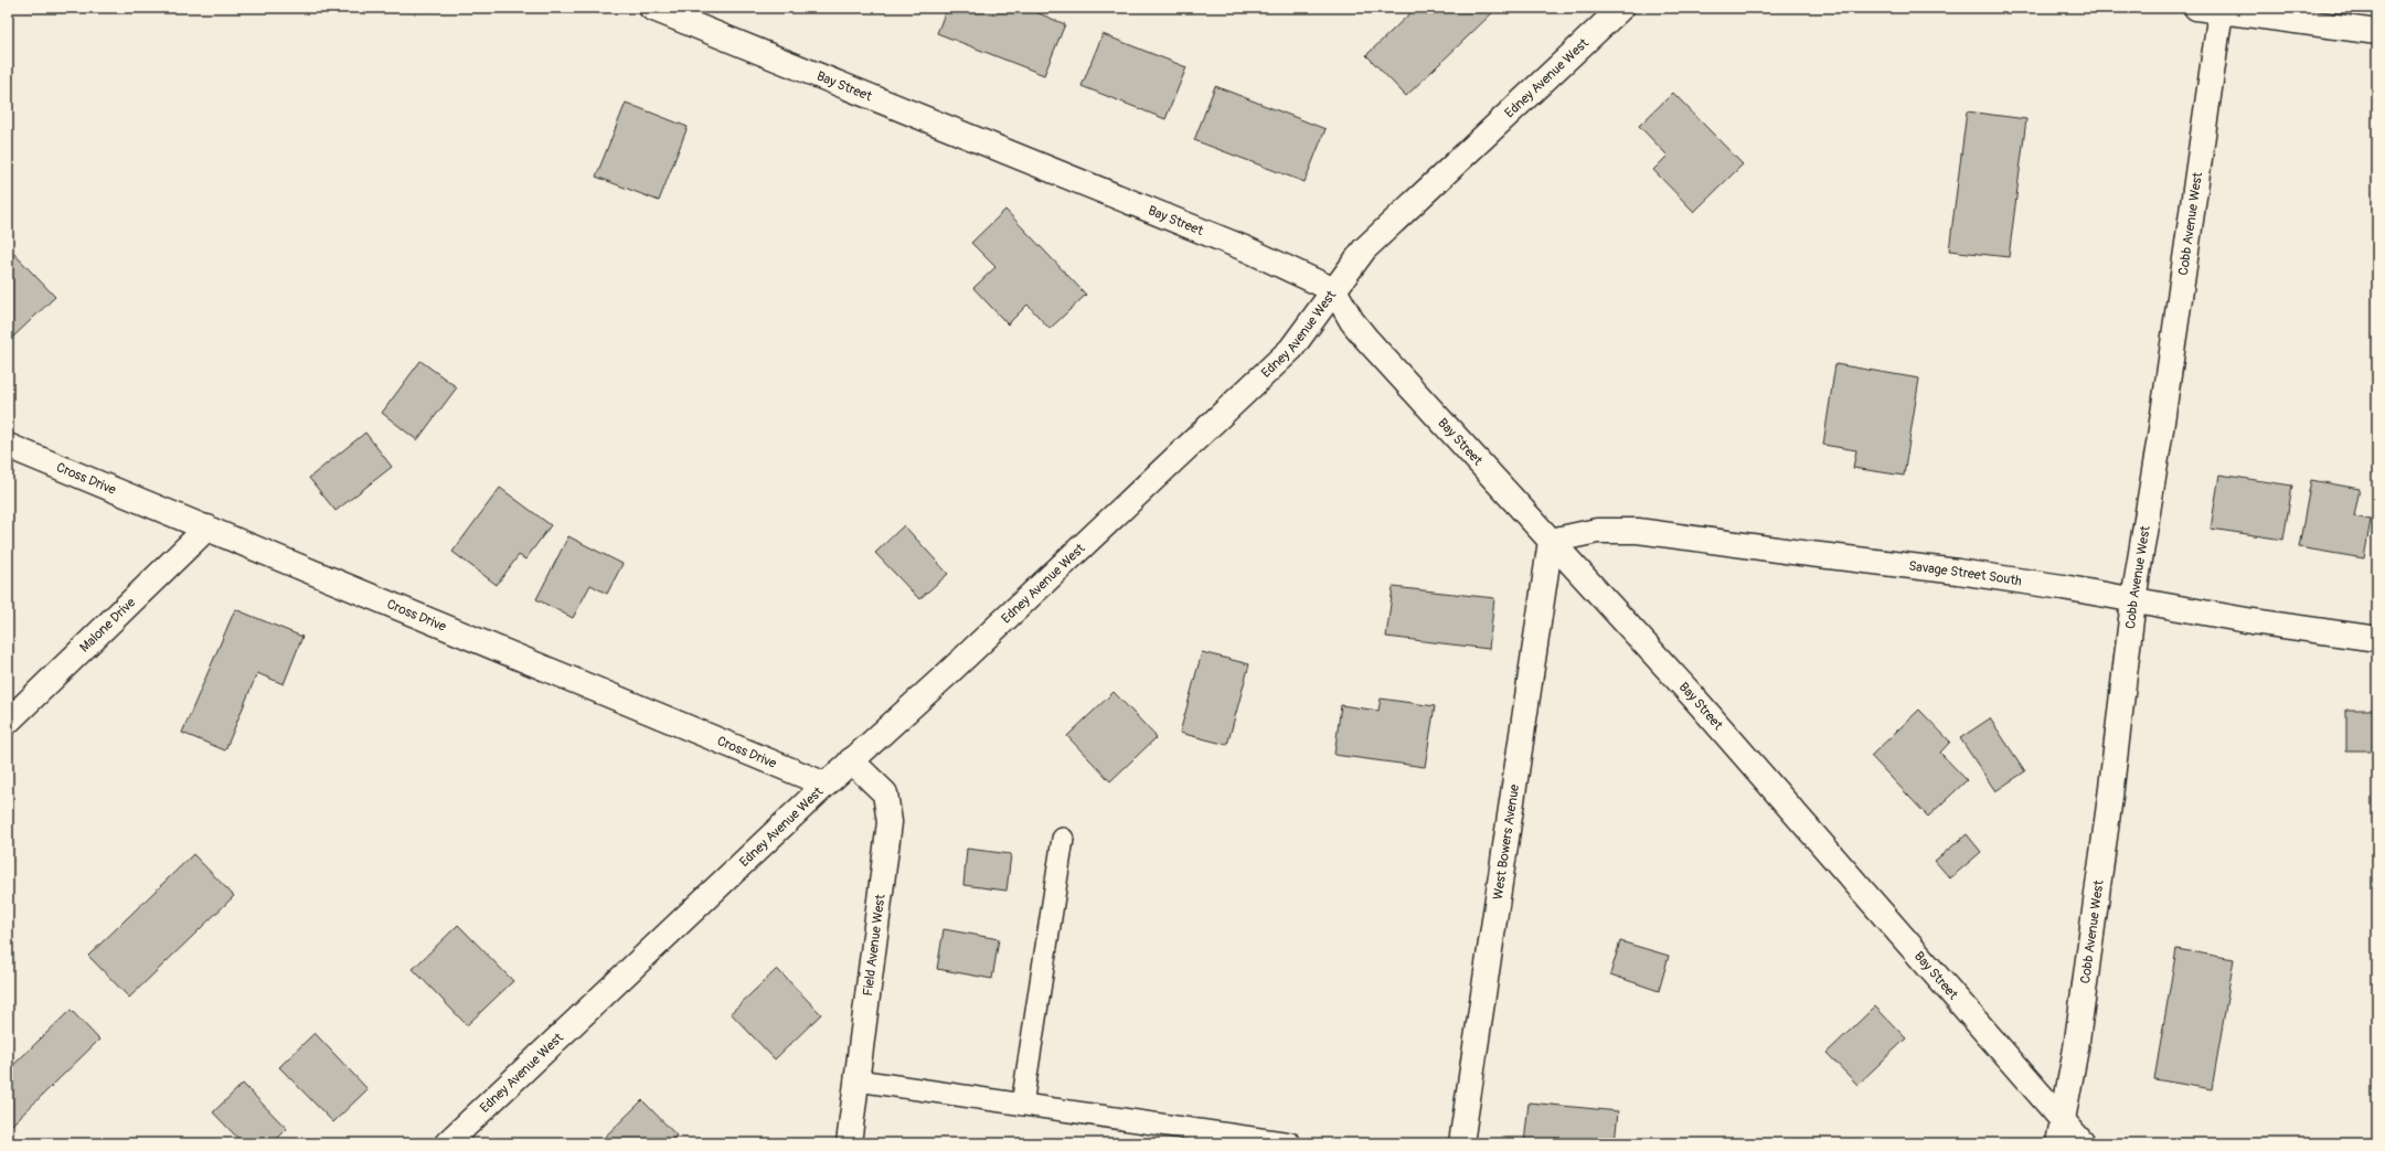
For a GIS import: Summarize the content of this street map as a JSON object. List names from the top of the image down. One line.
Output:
{"streets":{"street":["Edney Avenue West","Bay Street","Cobb Avenue West","Cross Drive","Savage Street South","Malone Drive","West Bowers Avenue","Field Avenue West"]},"crossings":[["Edney Avenue West","Bay Street"],["Edney Avenue West","Cross Drive"],["Edney Avenue West","Field Avenue West"],["Bay Street","Cobb Avenue West"],["Bay Street","Savage Street South"],["Bay Street","West Bowers Avenue"],["Cobb Avenue West","Savage Street South"],["Cross Drive","Malone Drive"],["Savage Street South","West Bowers Avenue"]]}
